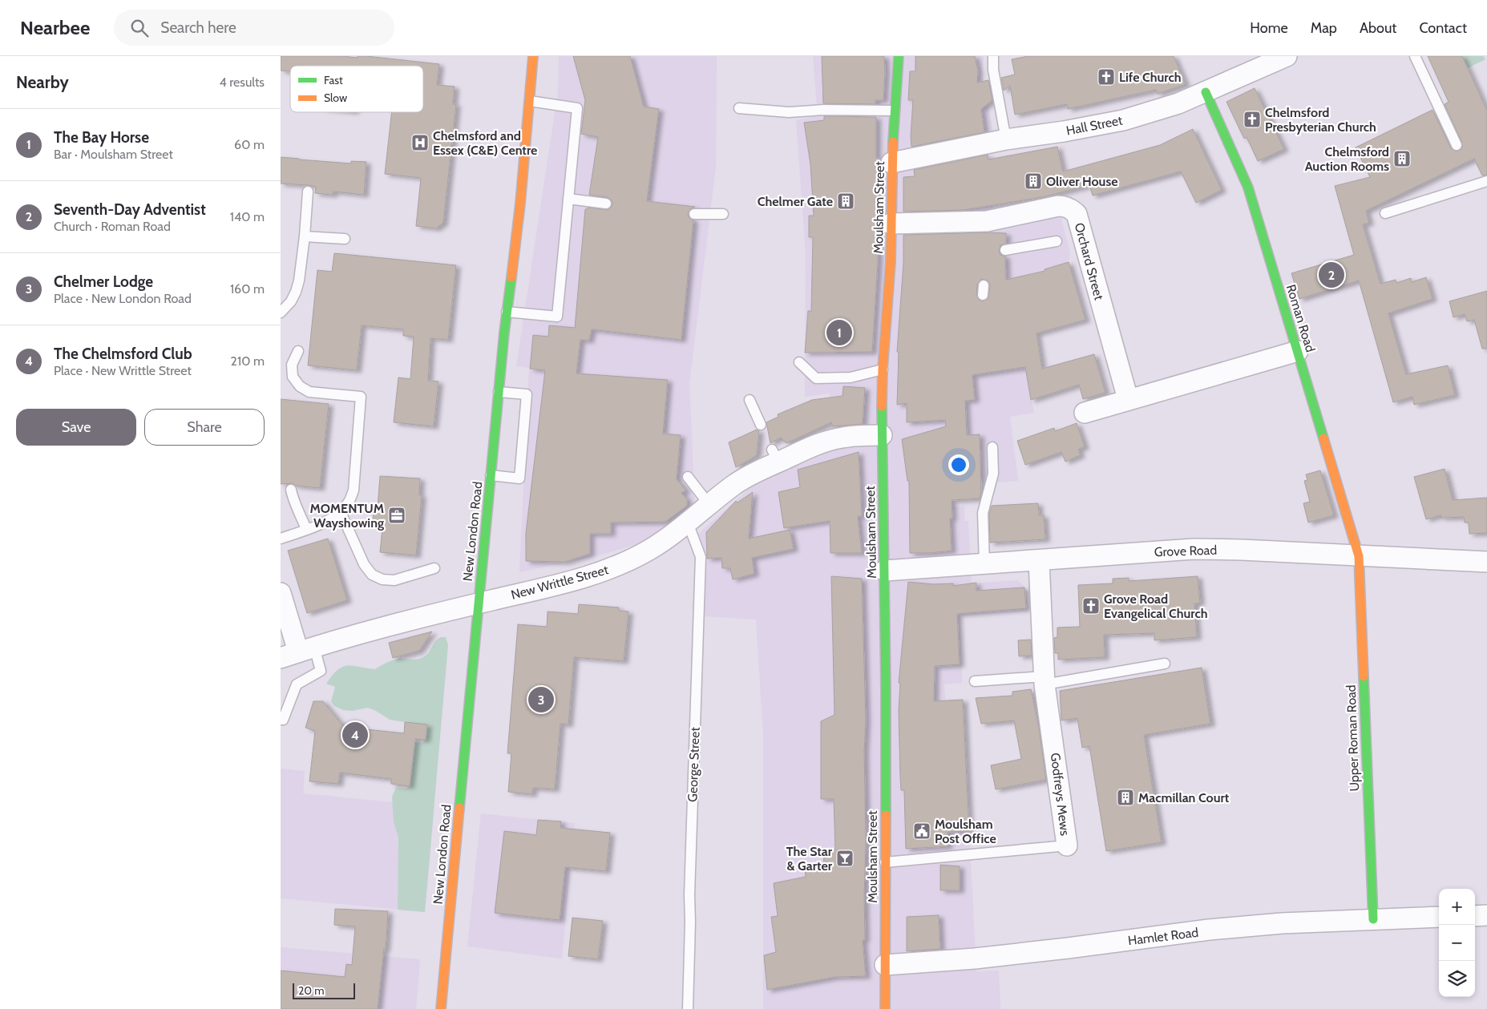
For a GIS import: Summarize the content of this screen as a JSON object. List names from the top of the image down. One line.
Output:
{"streets":{"street":["Hall Street","Moulsham Street","Orchard Street","Roman Road","New London Road","Grove Road","New Writtle Street","Upper Roman Road","Godfreys Mews","Hamlet Road"],"lane":["George Street"]},"crossings":[["Hall Street","Moulsham Street"],["Hall Street","Roman Road"],["Moulsham Street","Orchard Street"],["Moulsham Street","Grove Road"],["Moulsham Street","New Writtle Street"],["Moulsham Street","Godfreys Mews"],["Moulsham Street","Hamlet Road"],["Roman Road","Grove Road"],["Roman Road","Upper Roman Road"],["New London Road","New Writtle Street"],["Grove Road","Upper Roman Road"],["Grove Road","Godfreys Mews"],["New Writtle Street","George Street"],["Upper Roman Road","Hamlet Road"]],"places":{"church":["Life Church","Chelmsford Presbyterian Church","Grove Road Evangelical Church"],"hospital":["Chelmsford and Essex (C&E) Centre"],"building":["Chelmsford Auction Rooms","Oliver House","Chelmer Gate","Macmillan Court"],"office":["MOMENTUM Wayshowing"],"public building":["Moulsham Post Office"],"bar":["The Star & Garter"]},"legend":["Fast","Slow"],"scale_bar":"20 m","page":{"header":"Nearbee","search":"Search here","nav":["Home","Map","About","Contact"],"heading":["Nearby","4 results"],"list":[{"mark":"1","name":"The Bay Horse","note":"Bar · Moulsham Street","value":"60 m"},{"mark":"2","name":"Seventh-Day Adventist","note":"Church · Roman Road","value":"140 m"},{"mark":"3","name":"Chelmer Lodge","note":"Place · New London Road","value":"160 m"},{"mark":"4","name":"The Chelmsford Club","note":"Place · New Writtle Street","value":"210 m"}],"pins":["2","1","3","4"],"buttons":["Save","Share"],"map_buttons":["+","−"],"scale":"20 m"}}
